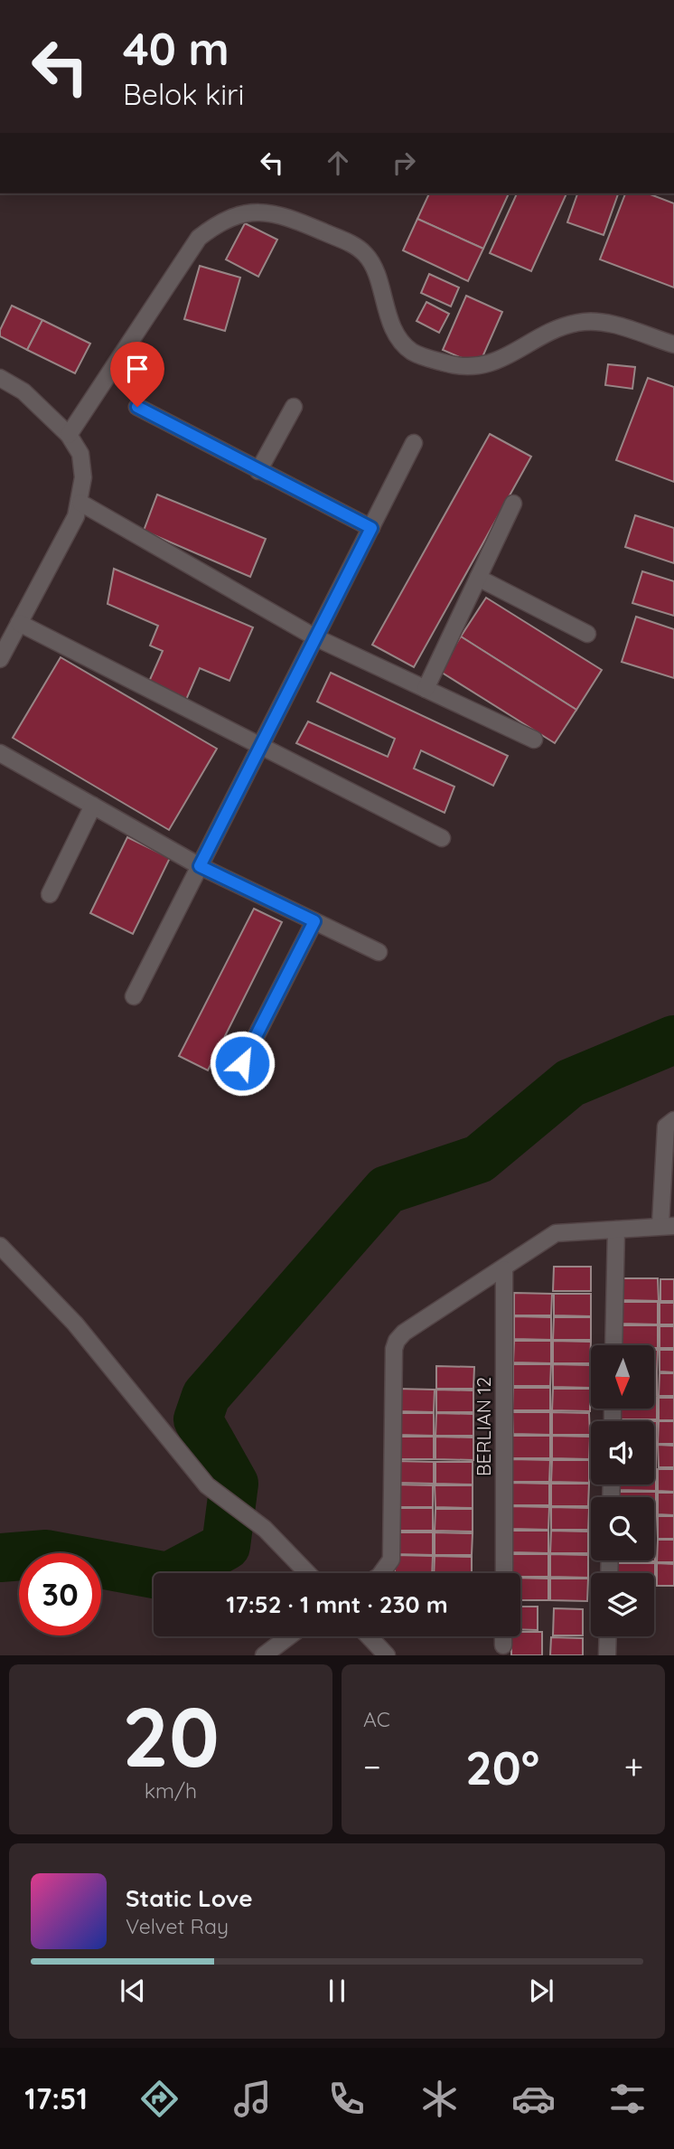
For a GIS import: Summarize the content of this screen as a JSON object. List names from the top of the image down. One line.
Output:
{"streets":{"street":["BERLIAN 12"]},"north":"bottom","page":{"turn":["40 m","Belok kiri"],"limit":"30","trip":"17:52 · 1 mnt · 230 m","tile":[["20","km/h"],"AC"],"heat":["−","20°","+"],"song":["Static Love","Velvet Ray"],"tabs":"17:51"}}
